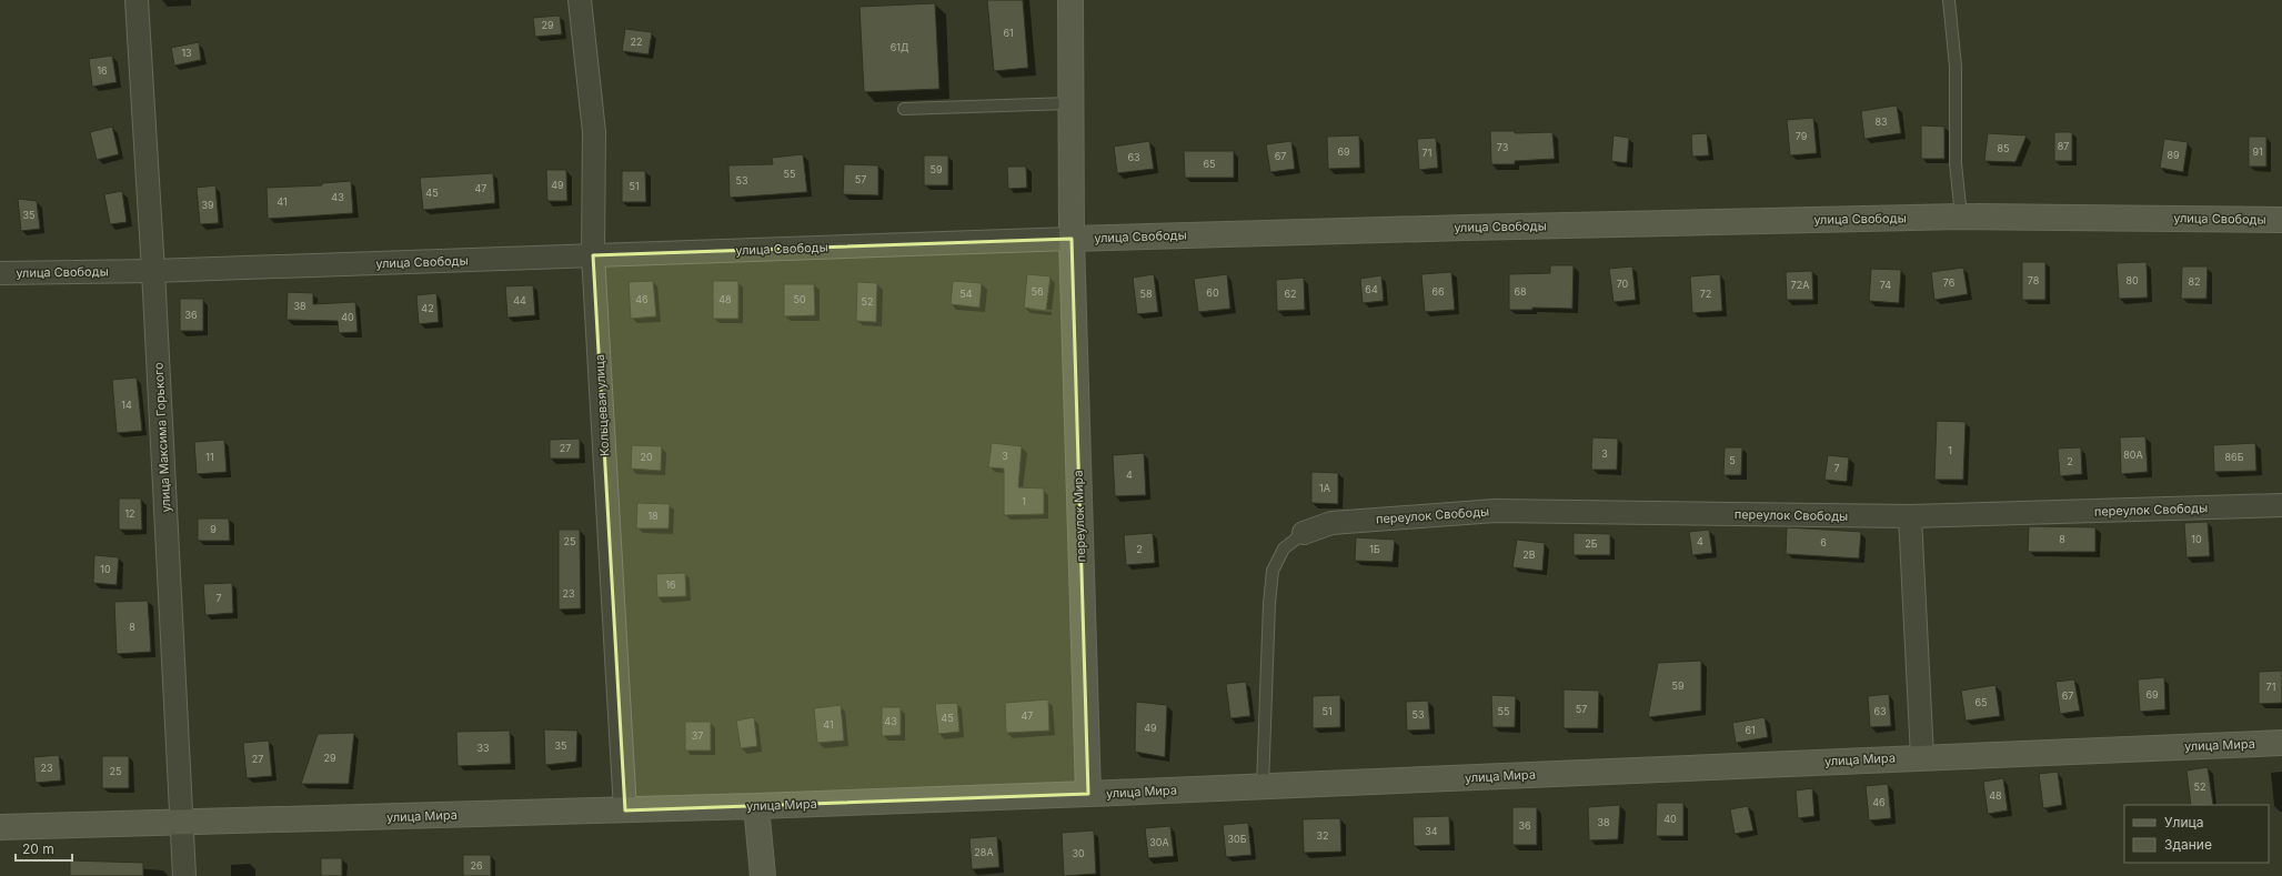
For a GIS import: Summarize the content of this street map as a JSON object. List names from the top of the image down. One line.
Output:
{"streets":{"street":["улица Свободы","Кольцевая улица","улица Максима Горького","переулок Свободы","переулок Мира","улица Мира"]},"crossings":[["улица Свободы","Кольцевая улица"],["улица Свободы","улица Максима Горького"],["улица Свободы","переулок Мира"],["Кольцевая улица","улица Мира"],["улица Максима Горького","улица Мира"],["переулок Мира","улица Мира"]],"house_numbers":["29","61","22","61Д","13","16","83","79","87","73","85","69","91","71","89","67","63","65","59","55","57","53","49","51","47","45","43","41","39","35","78","80","82","76","70","72А","74","64","56","66","68","60","54","58","62","72","46","48","50","44","52","38","42","36","40","14","27","1","3","80А","3","11","20","86Б","5","2","7","4","1А","1","12","18","9","8","10","25","4","6","2Б","2","1Б","2В","10","16","23","7","8","59","71","69","67","65","57","51","55","63","53","47","45","43","41","49","61","37","35","33","29","27","23","25","52","48","46","40","38","36","34","32","30Б","30А","28А","30","26"],"legend":["Улица","Здание"],"scale_bar":"20 m"}
